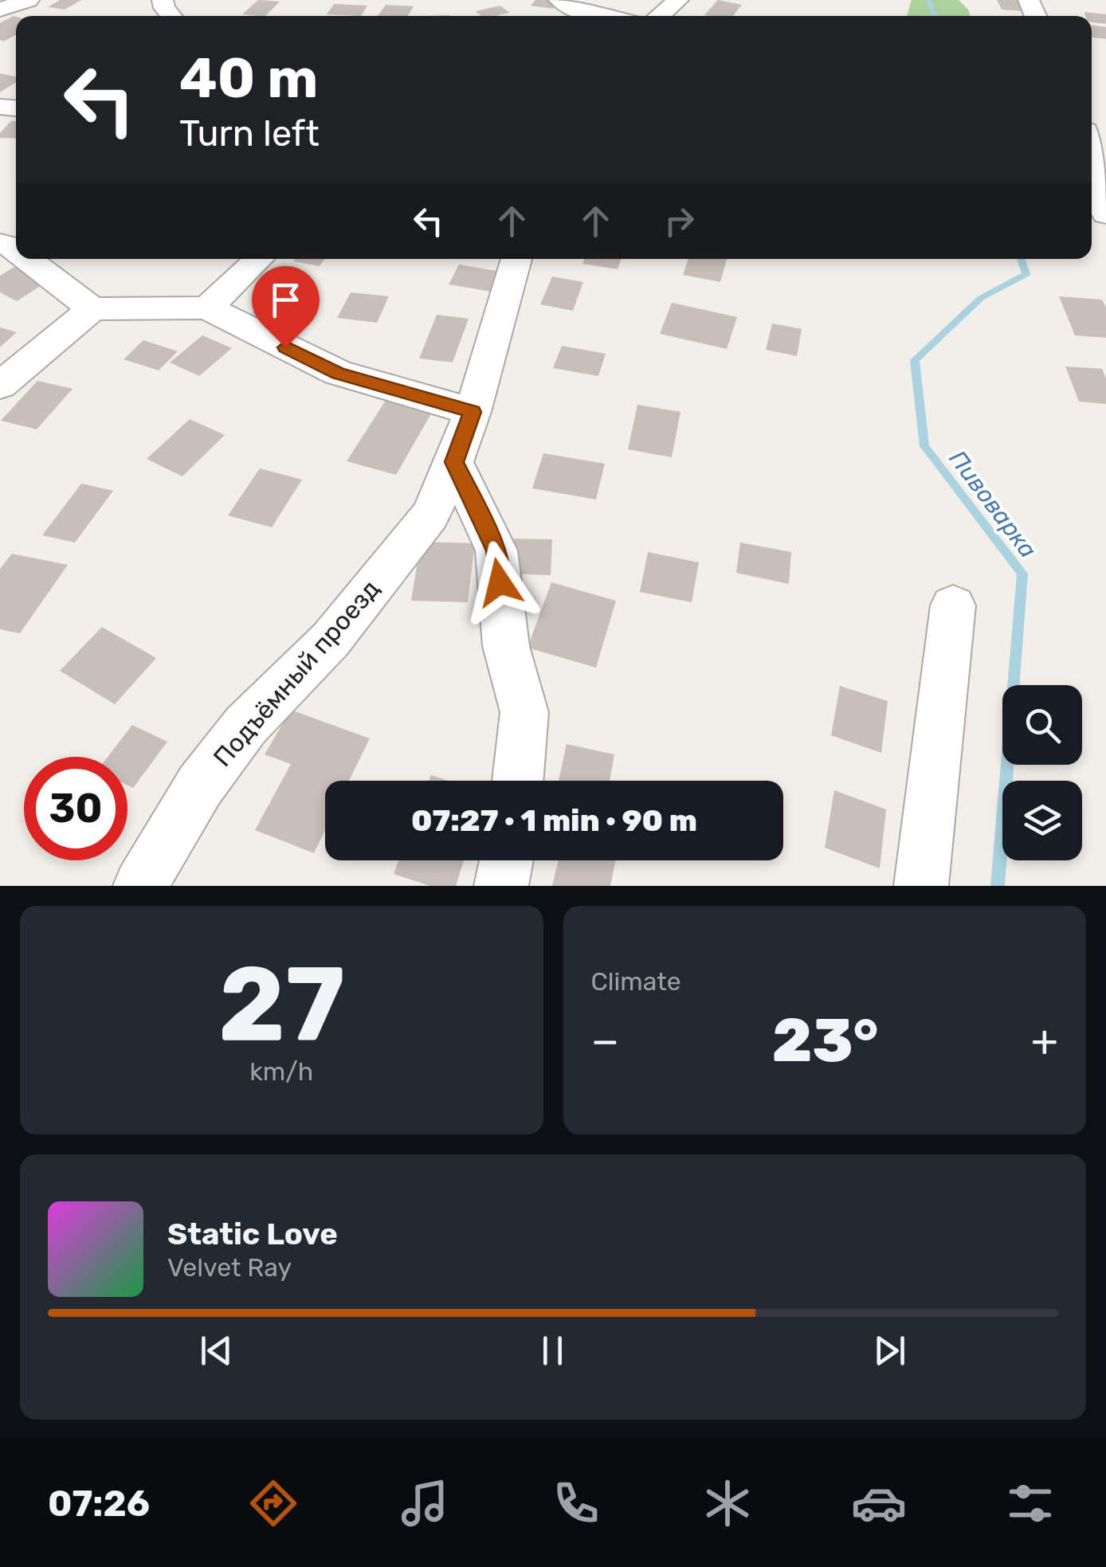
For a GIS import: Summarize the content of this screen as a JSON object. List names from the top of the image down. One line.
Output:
{"streets":{"street":["Подъёмный проезд"]},"water":["Пивоварка"],"page":{"turn":["40 m","Turn left"],"limit":"30","trip":"07:27 · 1 min · 90 m","tile":[["27","km/h"],"Climate"],"heat":["−","23°","+"],"song":["Static Love","Velvet Ray"],"tabs":"07:26"}}
